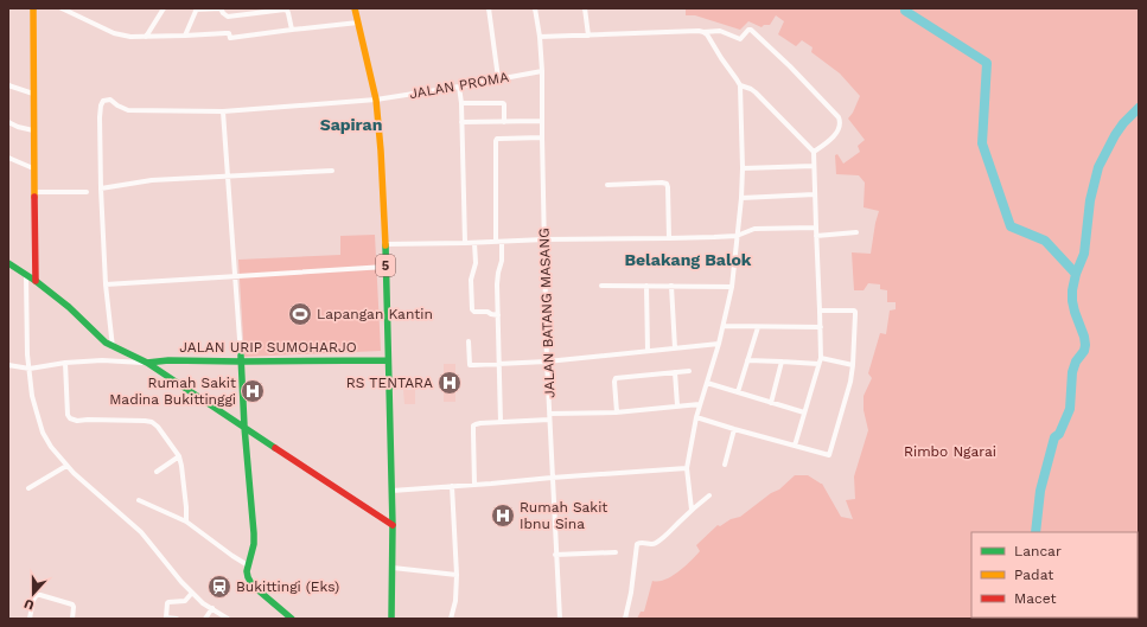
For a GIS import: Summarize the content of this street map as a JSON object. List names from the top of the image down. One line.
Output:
{"streets":{"main road":["5","JALAN URIP SUMOHARJO"],"street":["JALAN PROMA","JALAN BATANG MASANG"]},"crossings":[["JALAN PROMA","5"],["JALAN PROMA","JALAN BATANG MASANG"],["5","JALAN URIP SUMOHARJO"]],"districts":["Sapiran","Belakang Balok"],"parks":["Rimbo Ngarai"],"places":{"sports":["Lapangan Kantin"],"hospital":["RS TENTARA","Rumah Sakit Madina Bukittinggi","Rumah Sakit Ibnu Sina"],"station":["Bukittingi (Eks)"]},"legend":["Lancar","Padat","Macet"],"north":"bottom"}
